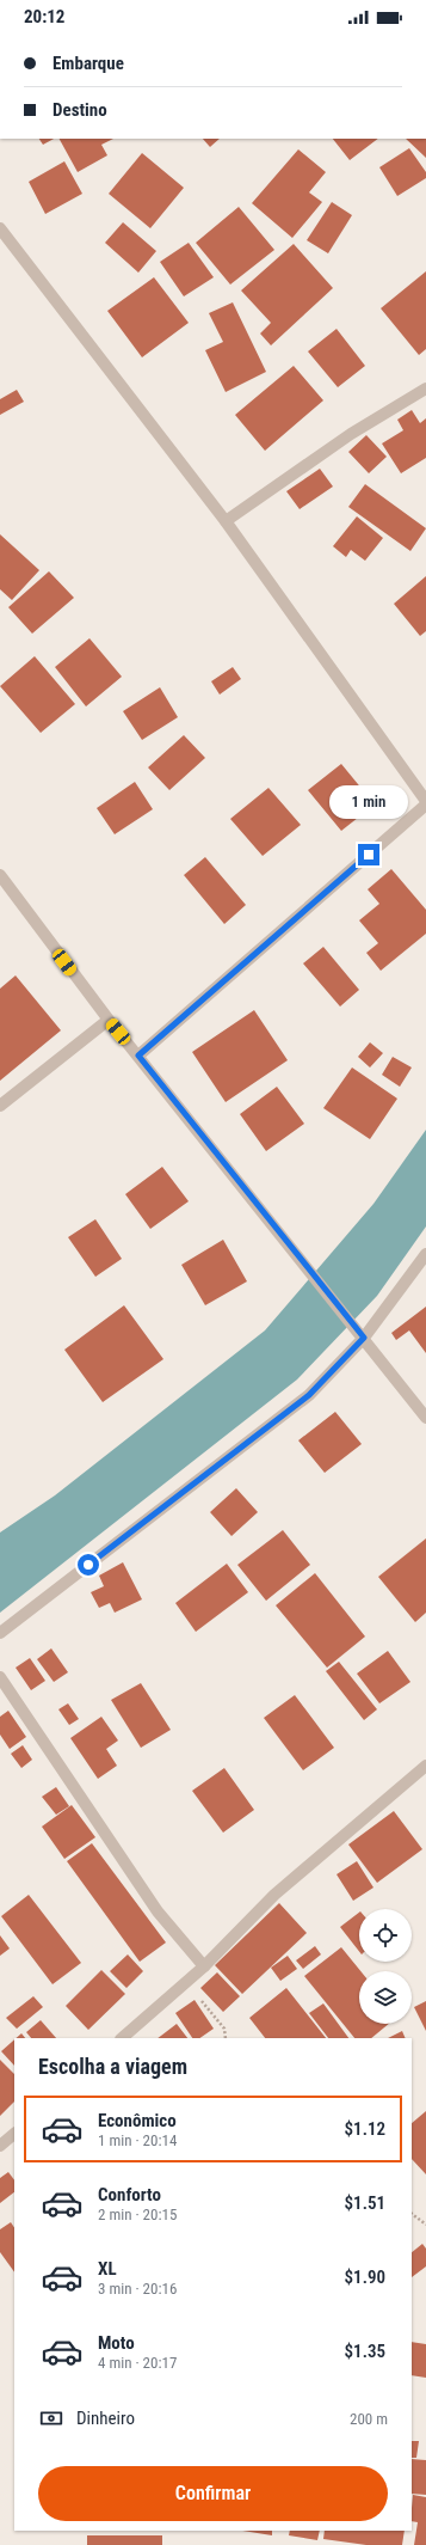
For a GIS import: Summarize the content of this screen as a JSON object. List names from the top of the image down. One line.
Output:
{"page":{"status":"20:12","banner":["Embarque","Destino"],"bubble":"1 min","heading":"Escolha a viagem","list":[{"name":"Econômico","note":"1 min · 20:14","value":"$1.12"},{"name":"Conforto","note":"2 min · 20:15","value":"$1.51"},{"name":"XL","note":"3 min · 20:16","value":"$1.90"},{"name":"Moto","note":"4 min · 20:17","value":"$1.35"}],"pay":["Dinheiro","200 m"],"buttons":"Confirmar"}}
